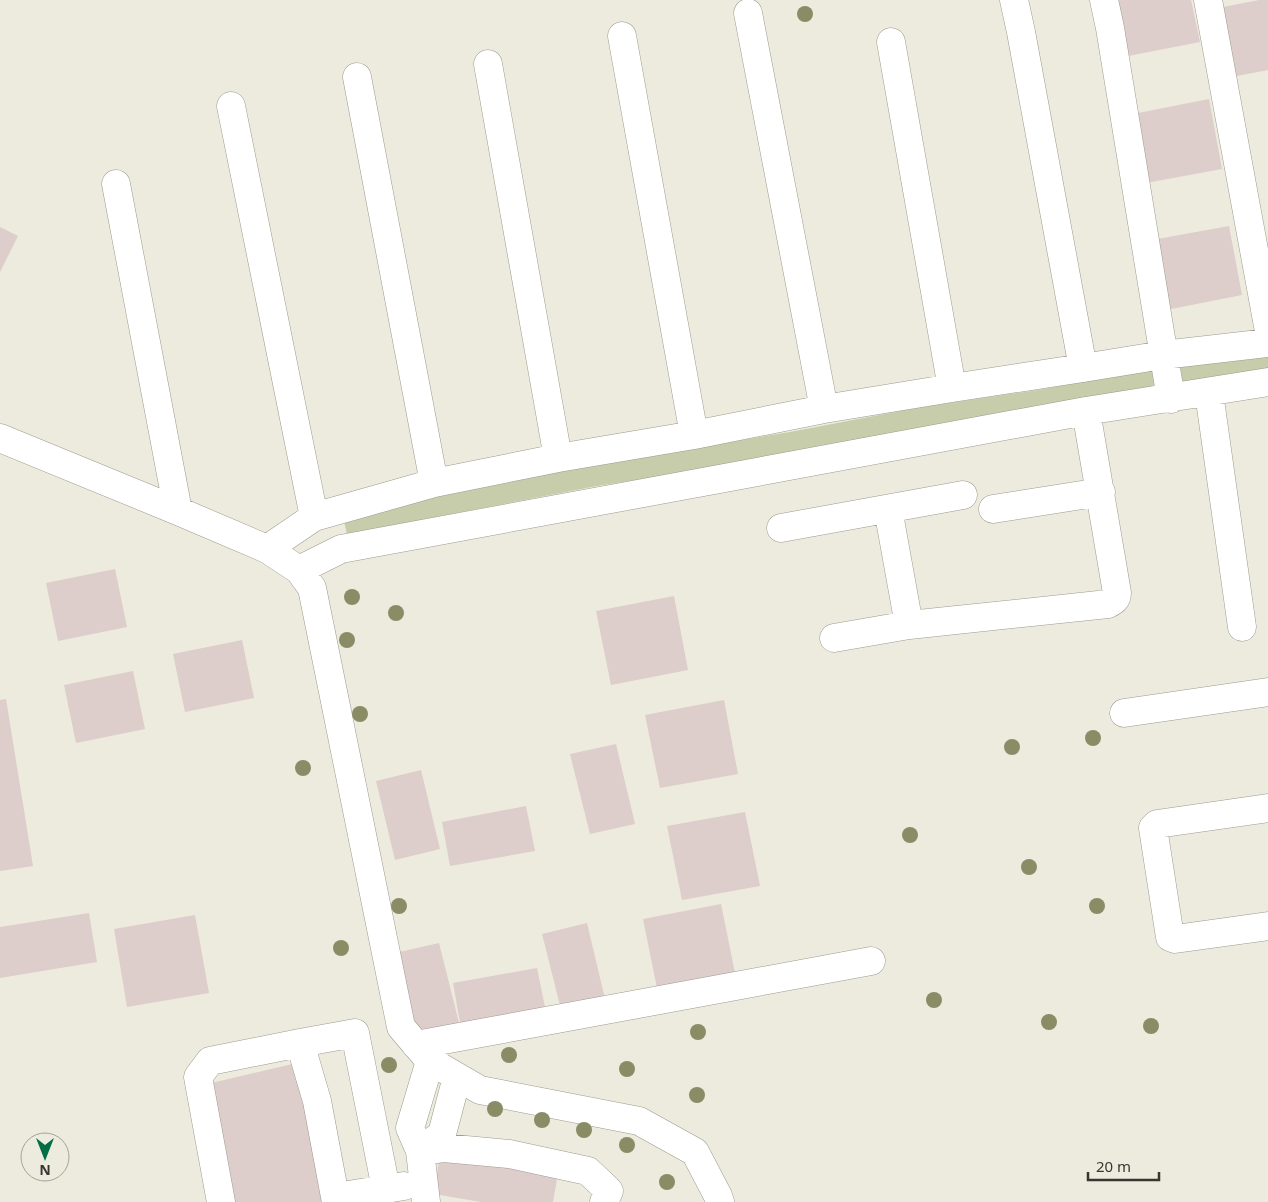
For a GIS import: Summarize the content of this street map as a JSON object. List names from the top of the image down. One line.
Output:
{"scale_bar":"20 m","north":"bottom"}
